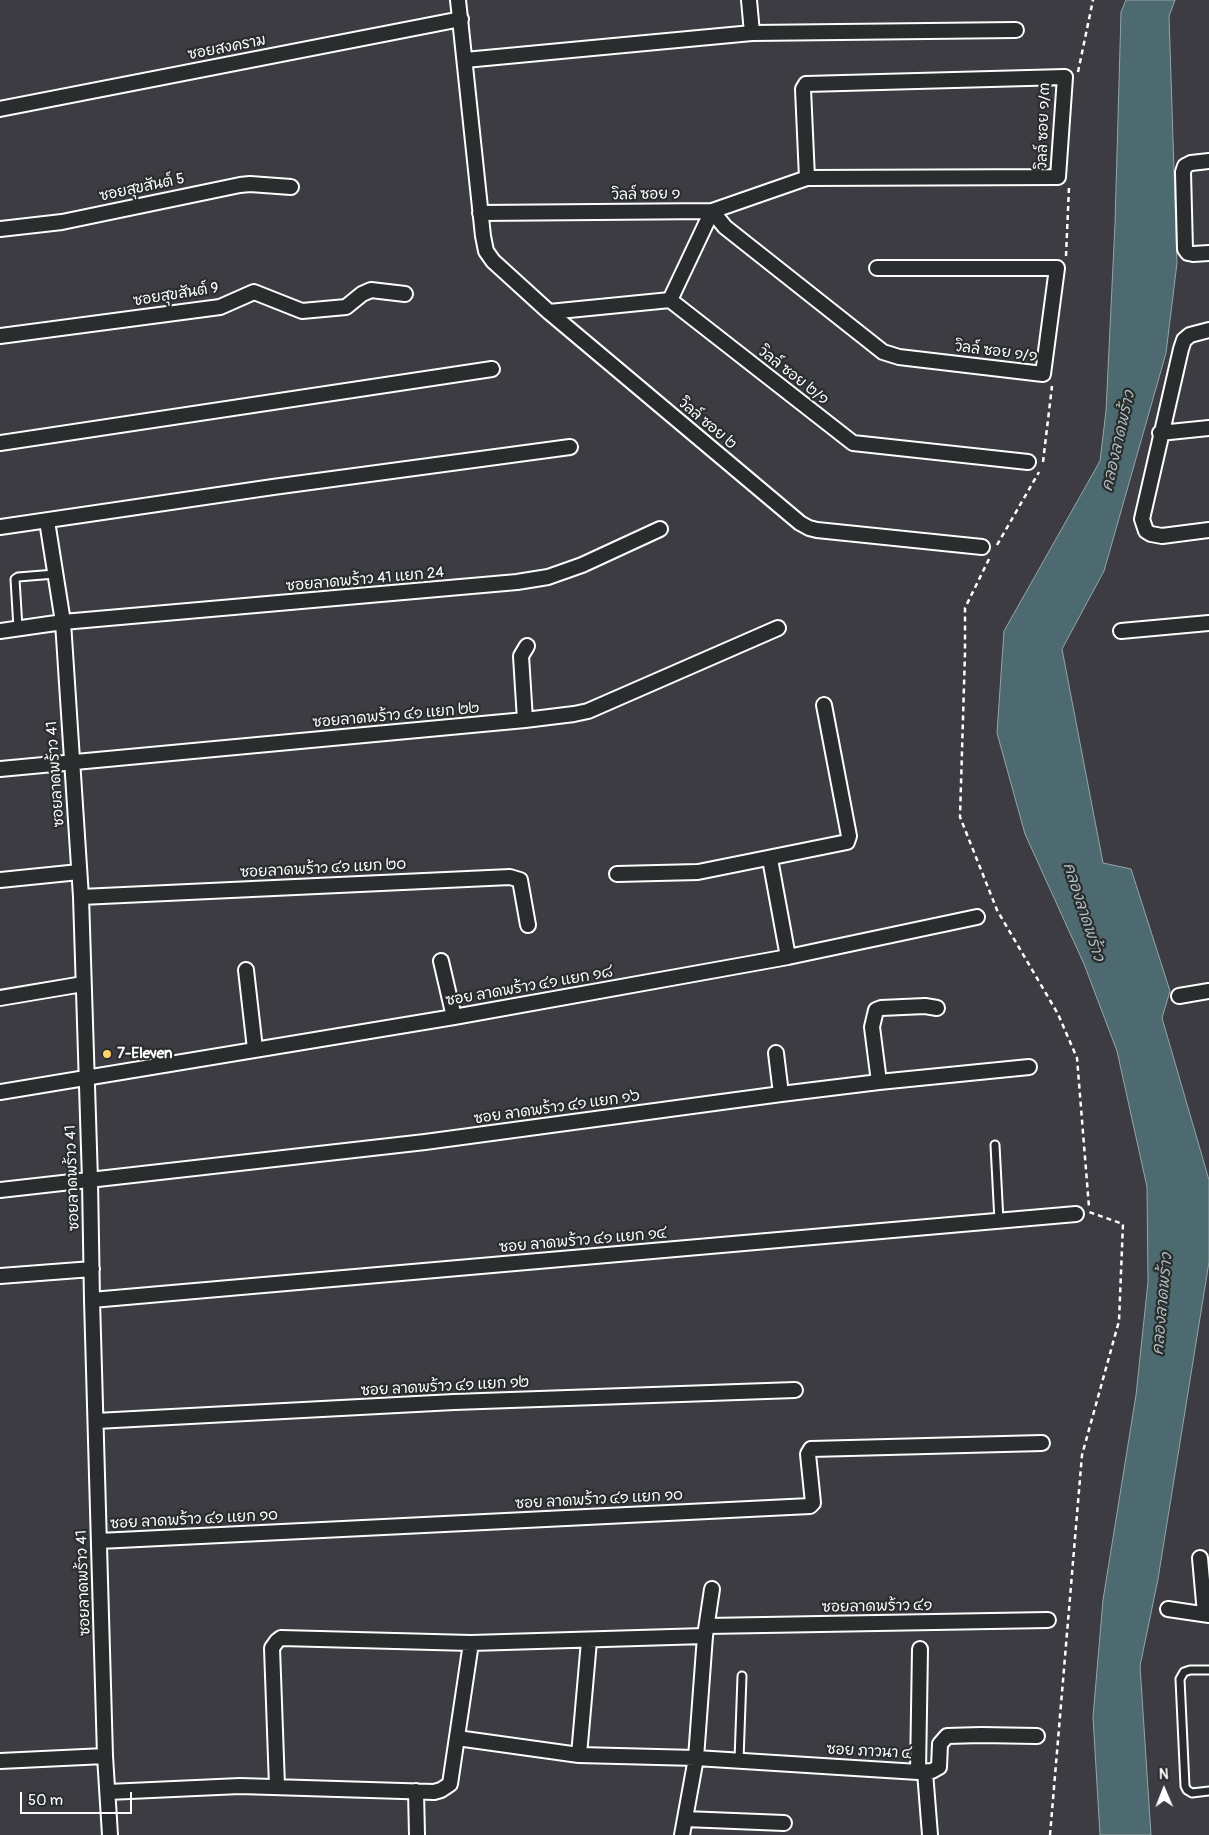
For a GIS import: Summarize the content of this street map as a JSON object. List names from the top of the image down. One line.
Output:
{"streets":{"street":["ซอยสงคราม","วิลล์ ซอย ๑/๓","ซอยสุขสันต์ 5","วิลล์ ซอย ๑","ซอยสุขสันต์ 9","วิลล์ ซอย ๑/๑","วิลล์ ซอย ๒/๑","วิลล์ ซอย ๒","ซอยลาดพร้าว 41 แยก 24","ซอยลาดพร้าว ๔๑ แยก ๒๒","ซอยลาดพร้าว 41","ซอยลาดพร้าว ๔๑ แยก ๒๐","ซอย ลาดพร้าว ๔๑ แยก ๑๘","ซอย ลาดพร้าว ๔๑ แยก ๑๖","ซอย ลาดพร้าว ๔๑ แยก ๑๔","ซอย ลาดพร้าว ๔๑ แยก ๑๒","ซอย ลาดพร้าว ๔๑ แยก ๑๐","ซอยลาดพร้าว ๔๑","ซอย ภาวนา ๔"]},"crossings":[["ซอยสงคราม","วิลล์ ซอย ๒"],["วิลล์ ซอย ๑/๓","วิลล์ ซอย ๑"],["วิลล์ ซอย ๑","วิลล์ ซอย ๑/๑"],["วิลล์ ซอย ๑","วิลล์ ซอย ๒"],["ซอยลาดพร้าว 41 แยก 24","ซอยลาดพร้าว 41"],["ซอยลาดพร้าว ๔๑ แยก ๒๒","ซอยลาดพร้าว 41"],["ซอยลาดพร้าว 41","ซอยลาดพร้าว ๔๑ แยก ๒๐"],["ซอยลาดพร้าว 41","ซอย ลาดพร้าว ๔๑ แยก ๑๘"],["ซอยลาดพร้าว 41","ซอย ลาดพร้าว ๔๑ แยก ๑๖"],["ซอยลาดพร้าว 41","ซอย ลาดพร้าว ๔๑ แยก ๑๔"],["ซอยลาดพร้าว 41","ซอย ลาดพร้าว ๔๑ แยก ๑๒"],["ซอยลาดพร้าว 41","ซอย ลาดพร้าว ๔๑ แยก ๑๐"]],"water":["คลองลาดพร้าว"],"places":["7-Eleven"],"scale_bar":"50 m","north":"top"}
